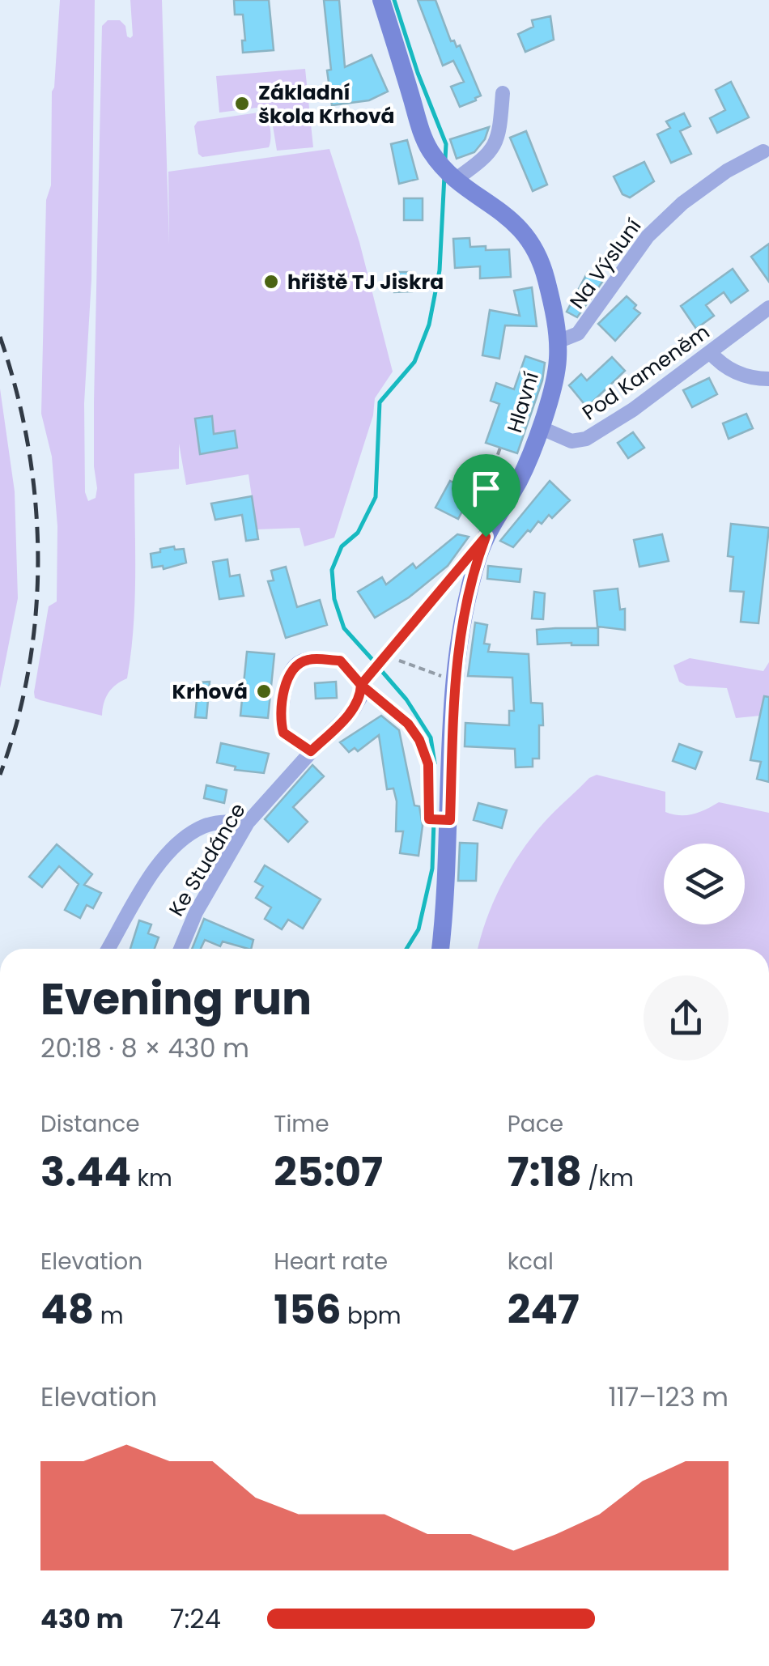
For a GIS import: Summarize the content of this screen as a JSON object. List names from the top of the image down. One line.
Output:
{"streets":{"street":["Na Výsluní","Pod Kameněm","Hlavní","Ke Studánce"]},"crossings":[["Na Výsluní","Hlavní"],["Pod Kameněm","Hlavní"]],"places":["Základní škola Krhová","hřiště TJ Jiskra","Krhová"],"page":{"heading":["Evening run","20:18 · 8 × 430 m"],"stats":[["Distance","3.44 km"],["Time","25:07"],["Pace","7:18 /km"],["Elevation","48 m"],["Heart rate","156 bpm"],["kcal","247"]],"chart":["Elevation","117–123 m"],"list":[{"name":"430 m","note":"7:24"}]}}
